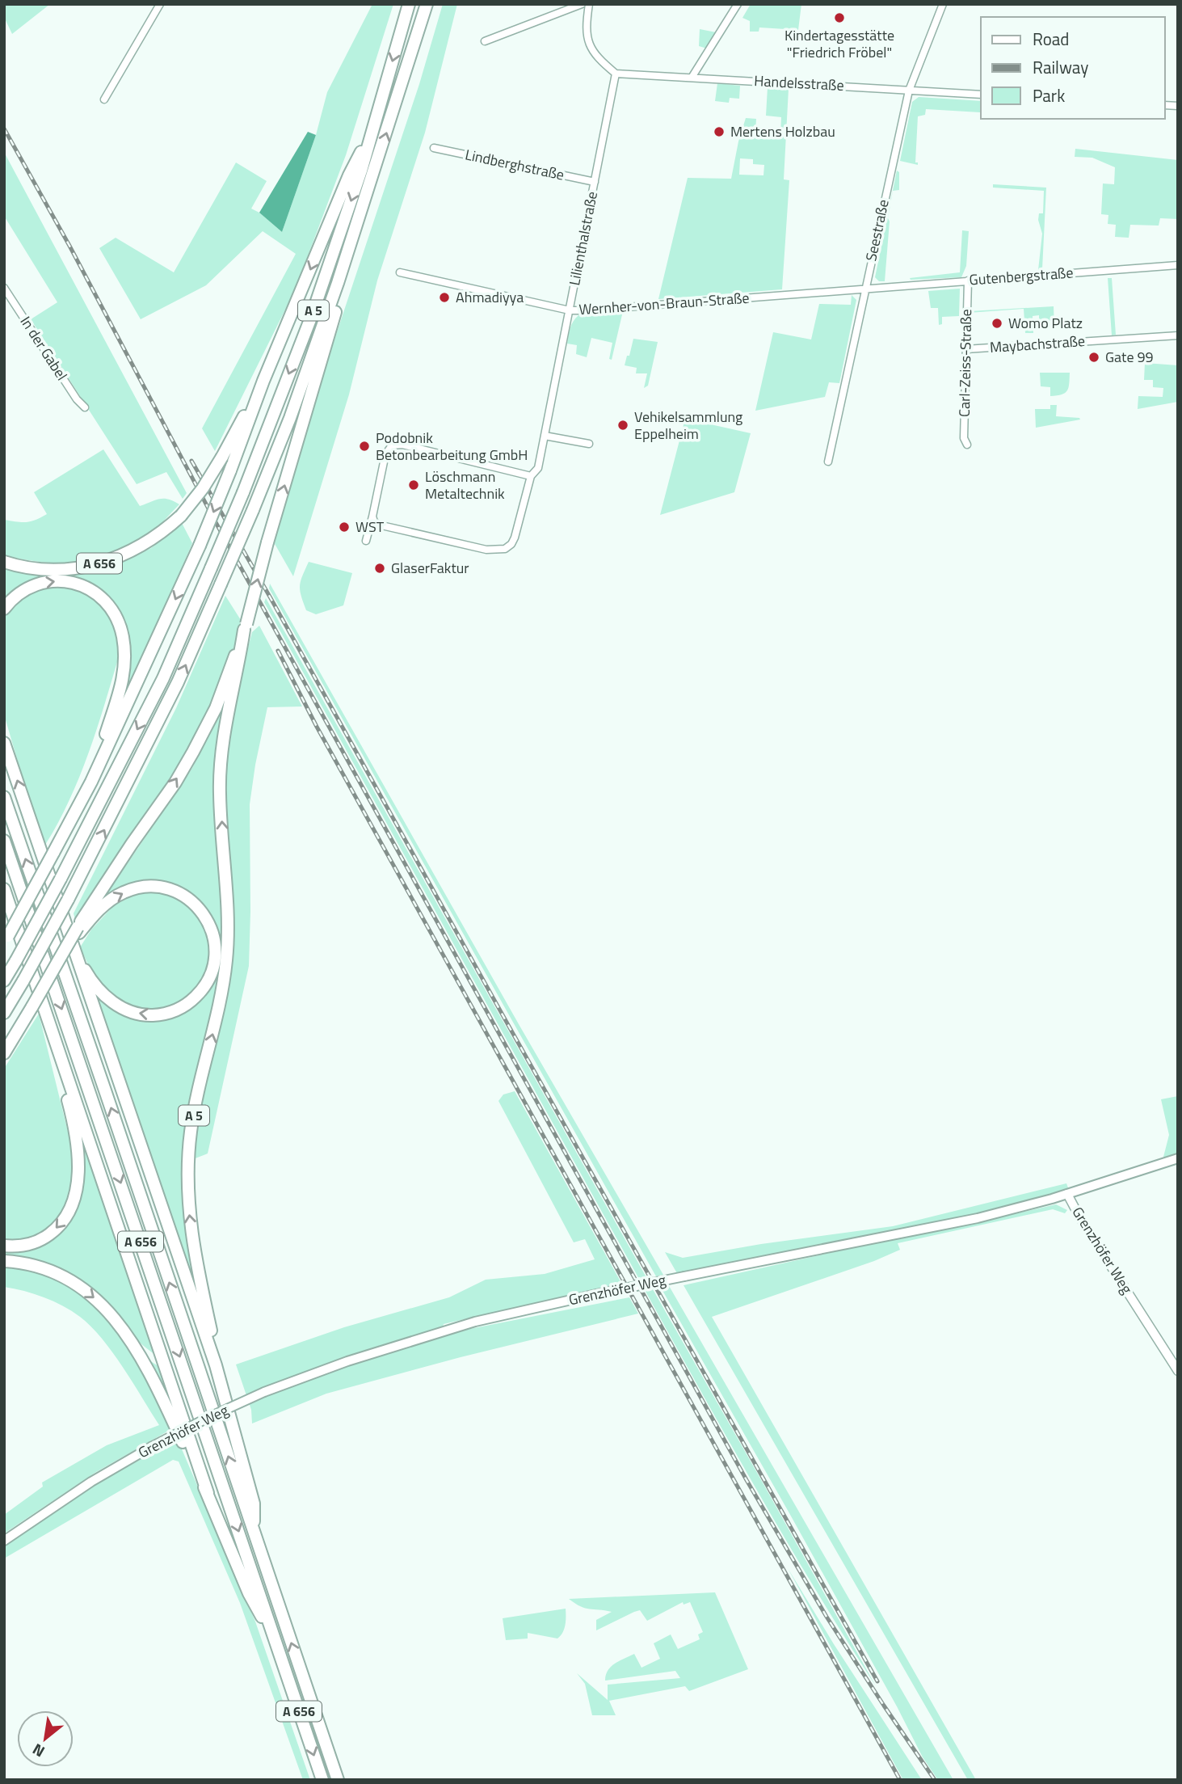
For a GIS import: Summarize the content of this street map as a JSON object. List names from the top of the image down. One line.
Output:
{"streets":{"highway":["A 5","A 656"],"main road":["Grenzhöfer Weg"],"street":["Handelsstraße","Lindberghstraße","Seestraße","Lilienthalstraße","Gutenbergstraße","Wernher-von-Braun-Straße","Maybachstraße","In der Gabel","Carl-Zeiss-Straße"]},"crossings":[["Handelsstraße","Seestraße"],["Handelsstraße","Lilienthalstraße"],["Lindberghstraße","Lilienthalstraße"],["Seestraße","Gutenbergstraße"],["Seestraße","Wernher-von-Braun-Straße"],["Lilienthalstraße","Wernher-von-Braun-Straße"],["Gutenbergstraße","Wernher-von-Braun-Straße"],["Gutenbergstraße","Carl-Zeiss-Straße"],["A 5","A 656"],["Maybachstraße","Carl-Zeiss-Straße"]],"places":["Kindertagesstätte \"Friedrich Fröbel\"","Mertens Holzbau","Ahmadiyya","Womo Platz","Gate 99","Vehikelsammlung Eppelheim","Podobnik Betonbearbeitung GmbH","Löschmann Metaltechnik","WST","GlaserFaktur"],"legend":["Road","Railway","Park"],"north":"bottom left"}
